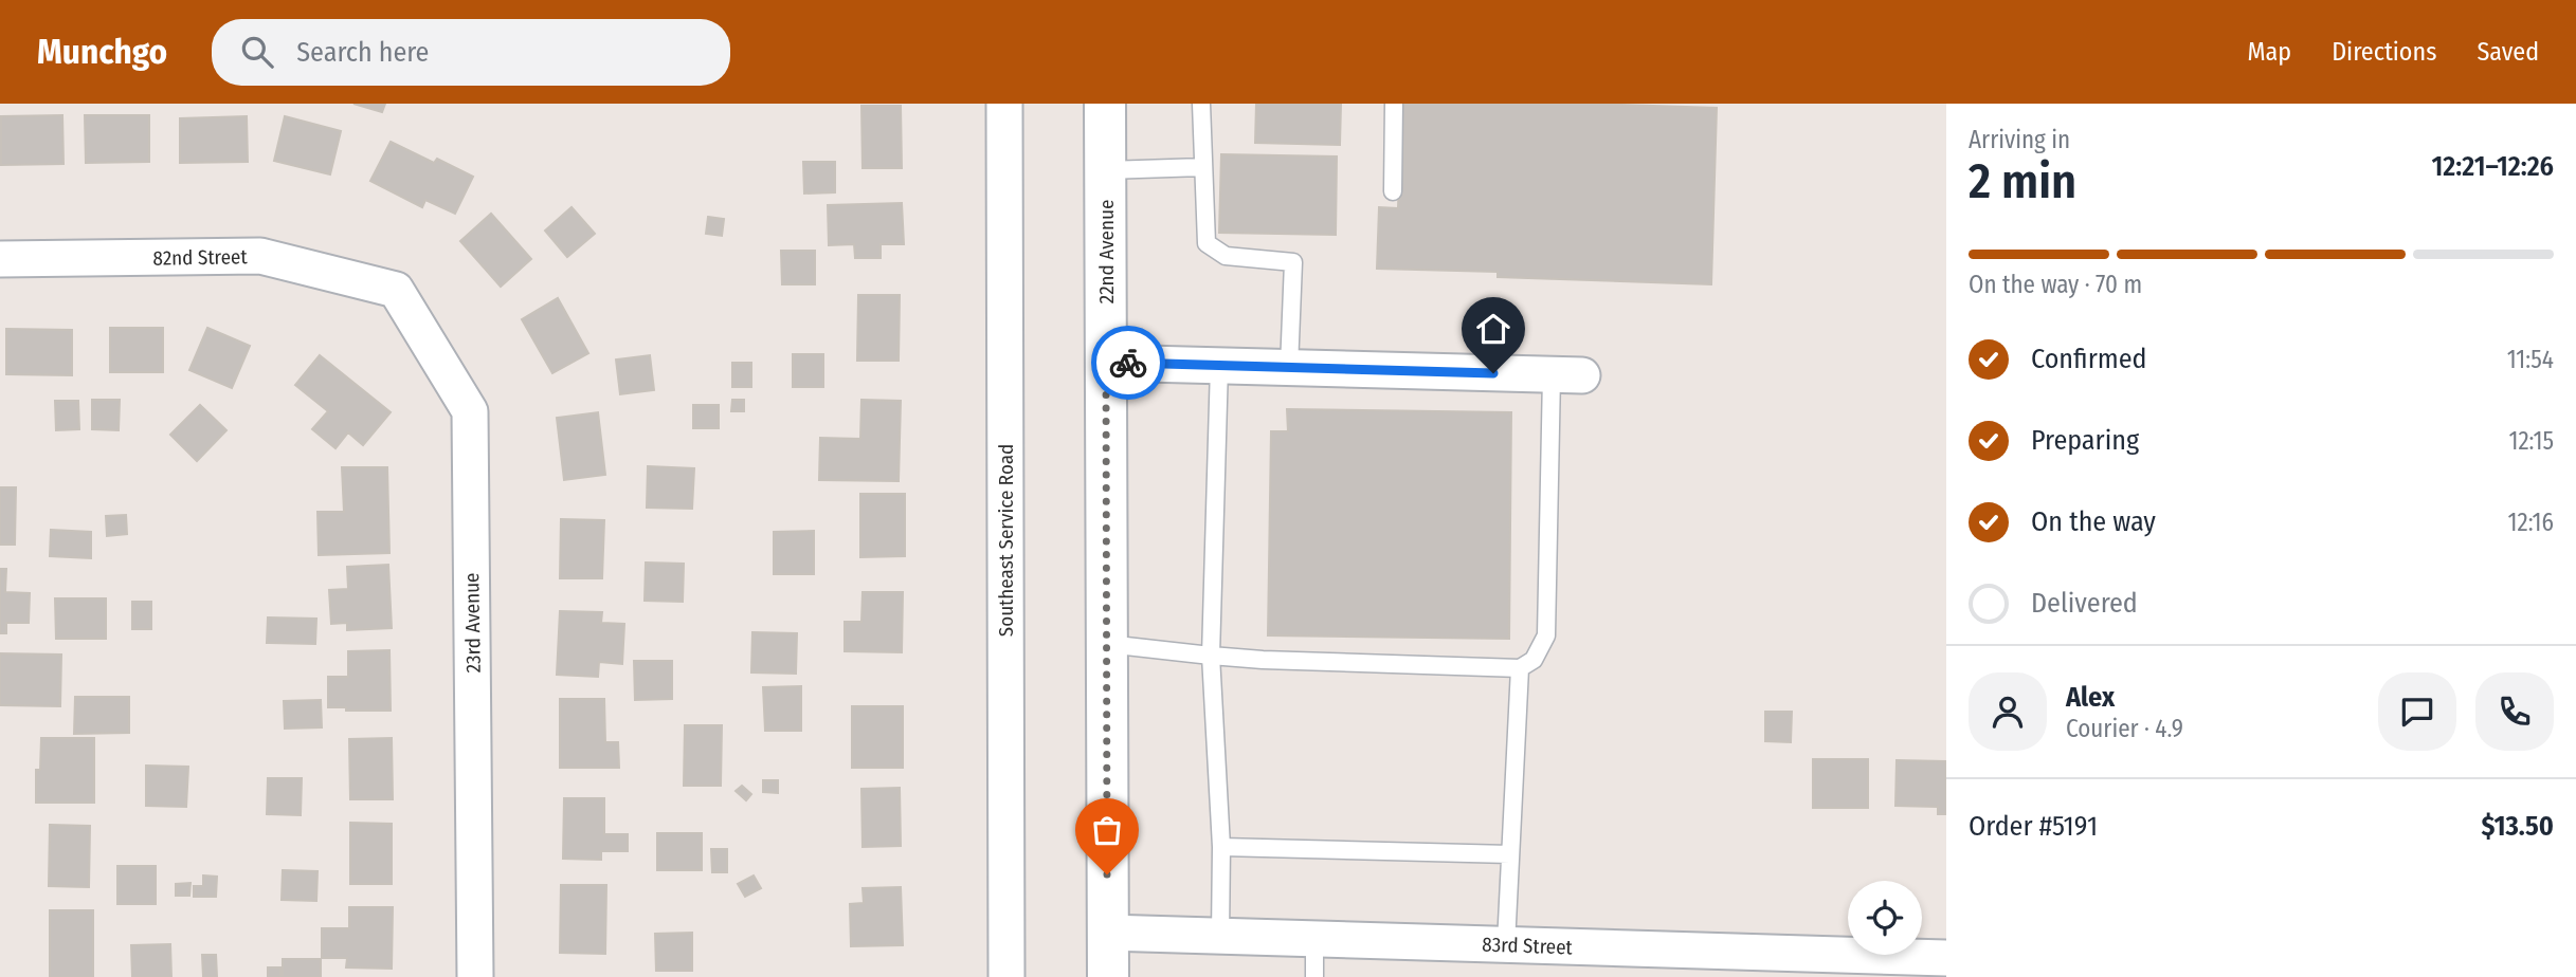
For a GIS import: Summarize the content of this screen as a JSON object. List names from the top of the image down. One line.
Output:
{"streets":{"street":["22nd Avenue","82nd Street","Southeast Service Road","23rd Avenue","83rd Street"]},"crossings":[["22nd Avenue","83rd Street"],["82nd Street","23rd Avenue"]],"page":{"header":"Munchgo","search":"Search here","nav":["Map","Directions","Saved"],"heading":["2 min","Arriving in","12:21–12:26"],"panel":["Alex","Courier · 4.9","Order #5191","$13.50"],"bar":"On the way · 70 m","list":[["Confirmed","11:54"],["Preparing","12:15"],["On the way","12:16"],"Delivered"]}}
